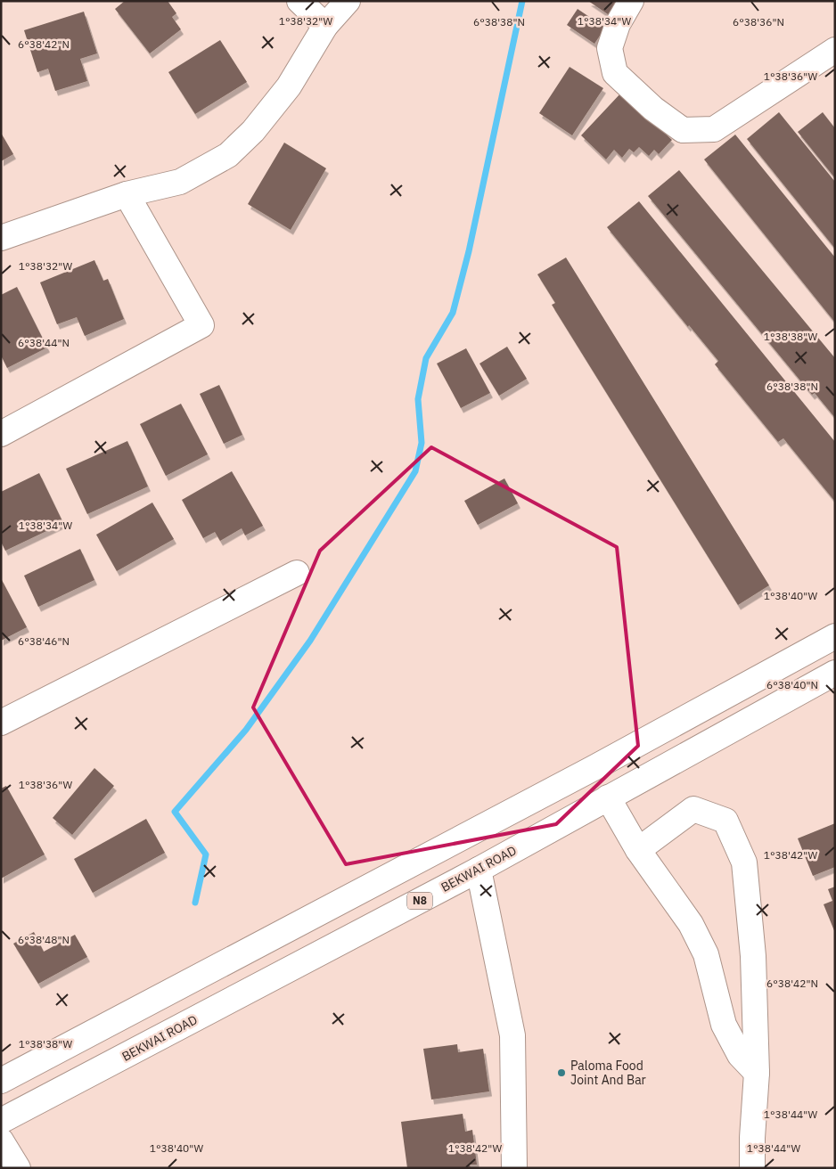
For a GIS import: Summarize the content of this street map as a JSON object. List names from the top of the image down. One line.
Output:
{"streets":{"main road":["BEKWAI ROAD","N8"]},"places":["Paloma Food Joint And Bar"],"coordinates":["1°38'32\"W","1°38'34\"W","6°38'38\"N","6°38'36\"N","6°38'42\"N","1°38'36\"W","1°38'38\"W","6°38'44\"N","1°38'40\"W","6°38'46\"N","6°38'40\"N","1°38'42\"W","6°38'48\"N","1°38'44\"W"]}
